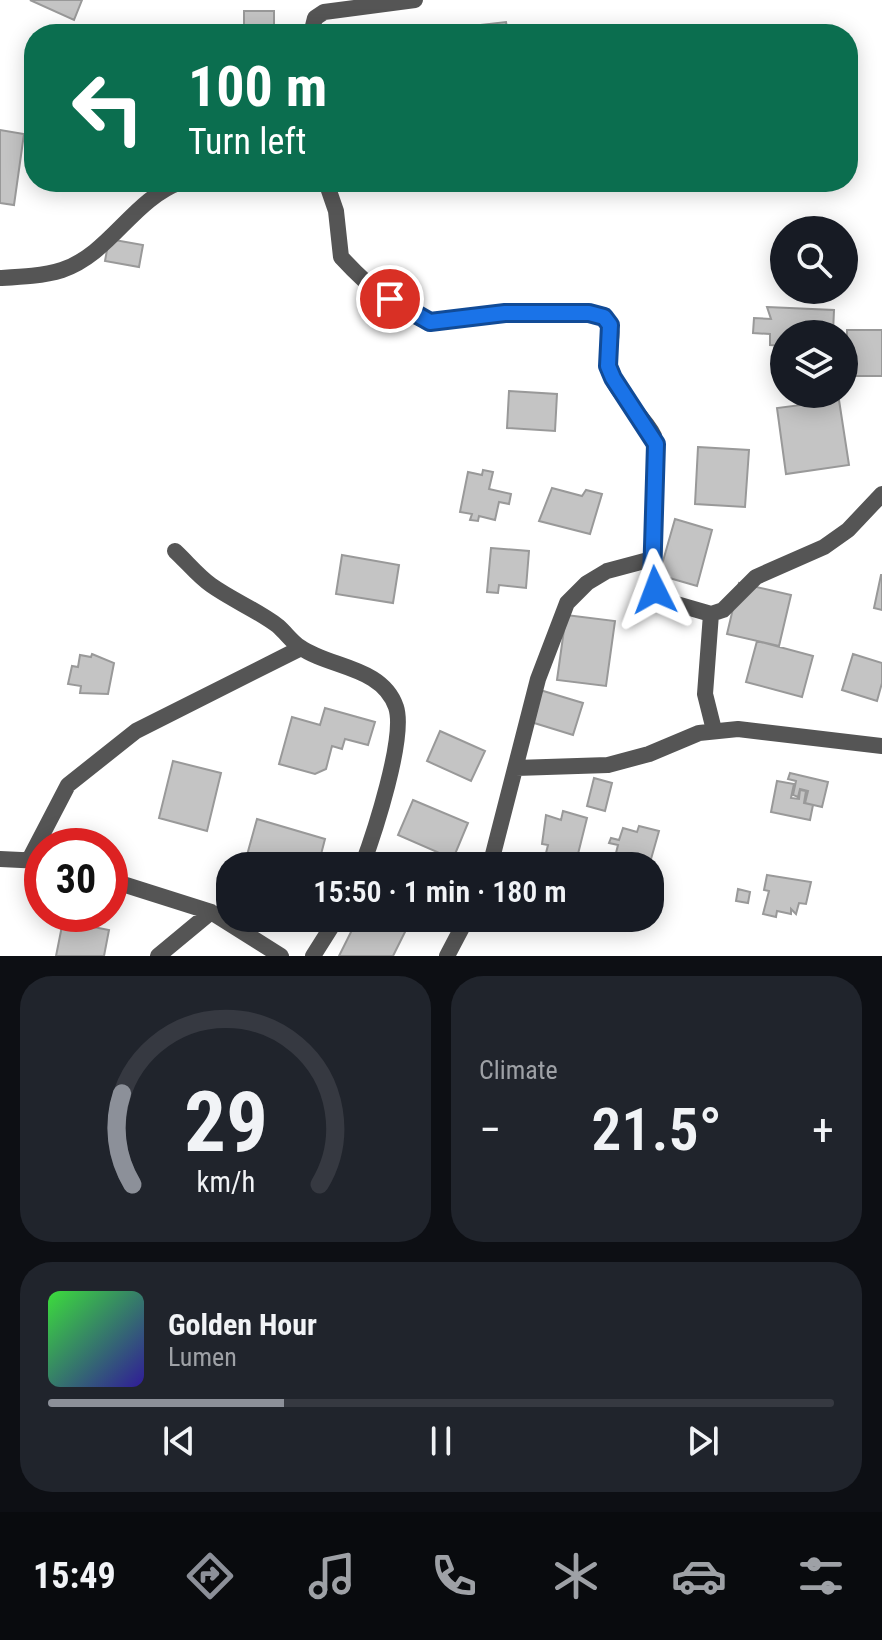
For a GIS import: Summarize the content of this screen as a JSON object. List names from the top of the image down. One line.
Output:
{"page":{"turn":["100 m","Turn left"],"limit":"30","trip":"15:50 · 1 min · 180 m","tile":"Climate","heat":["−","21.5°","+"],"song":["Golden Hour","Lumen"],"tabs":"15:49","gauge":["29","km/h"]}}
